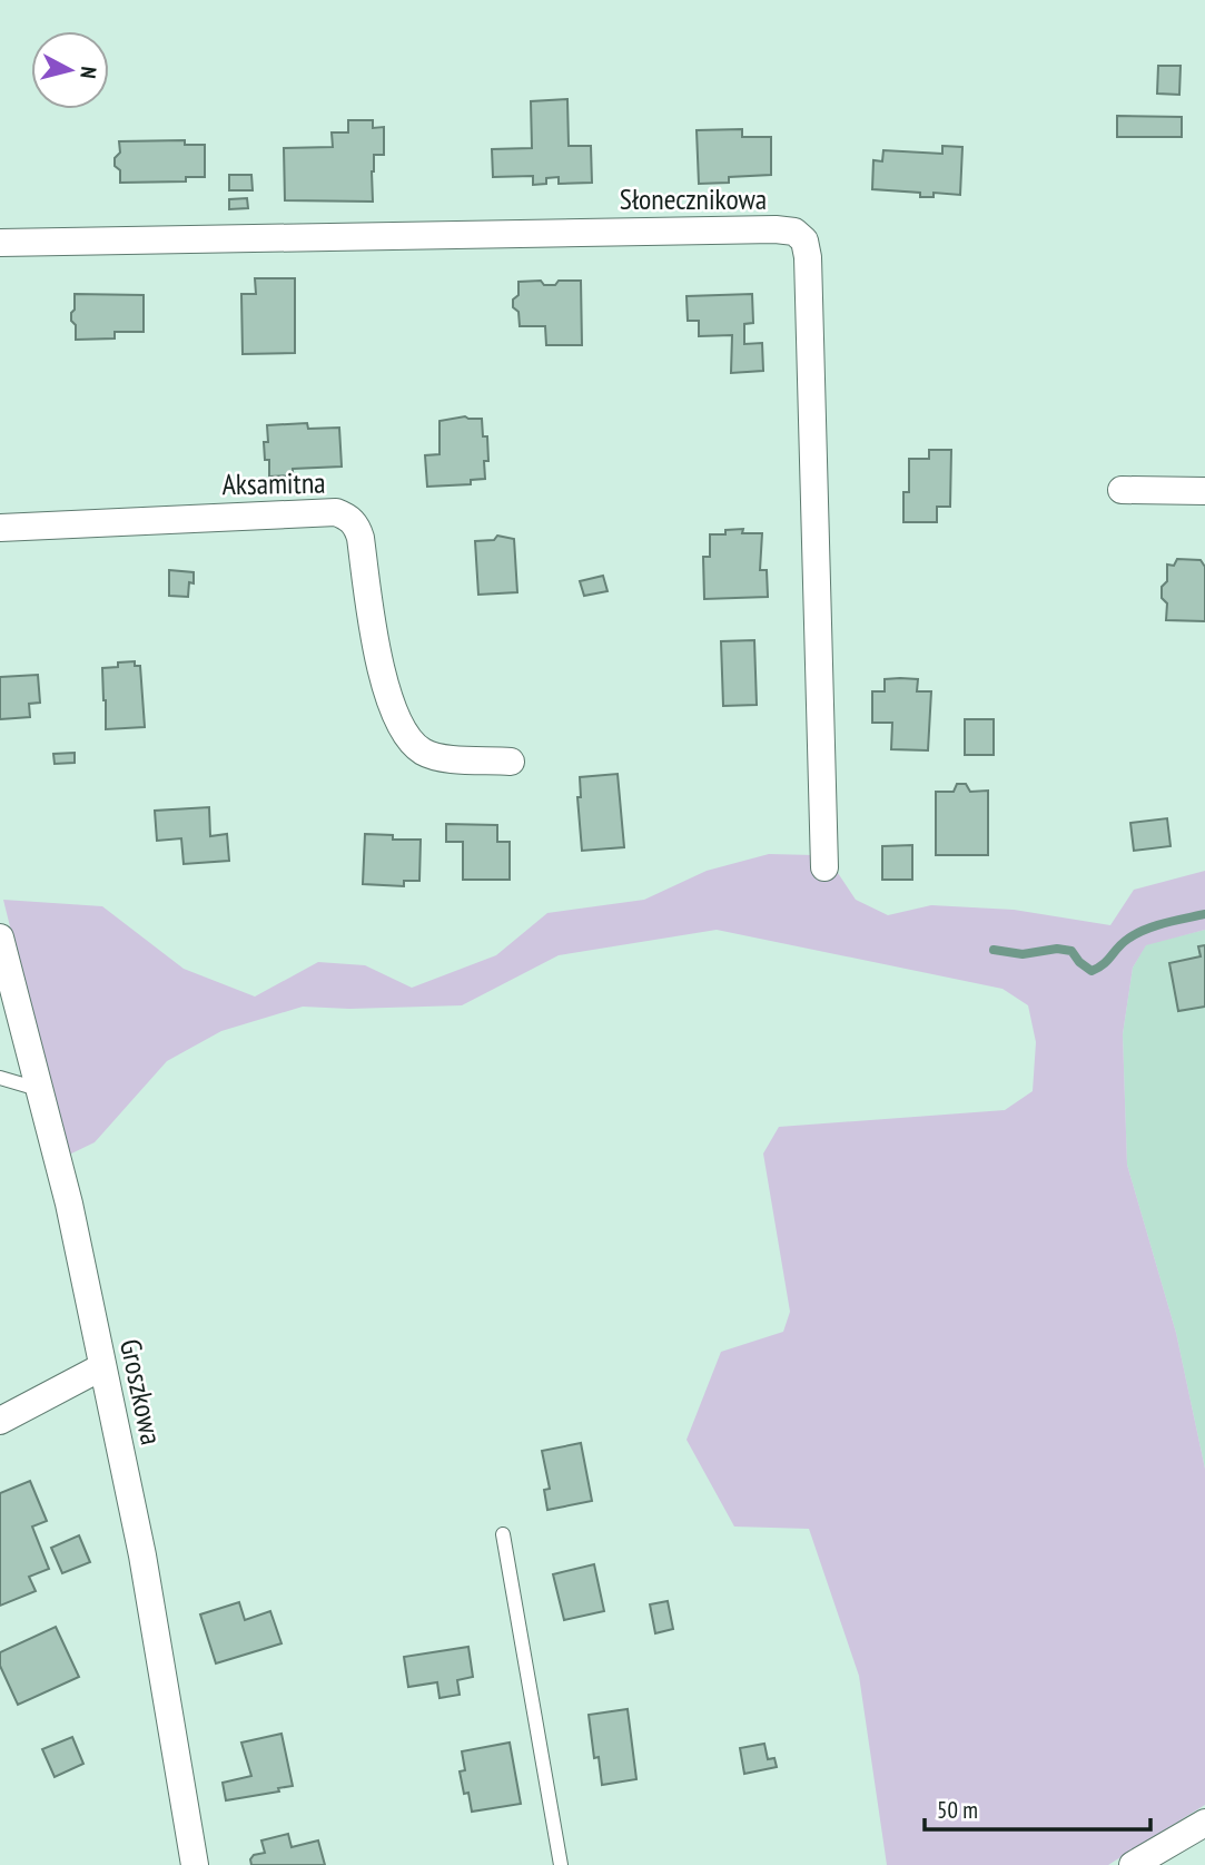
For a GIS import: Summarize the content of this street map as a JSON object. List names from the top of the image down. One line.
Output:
{"streets":{"street":["Słonecznikowa","Aksamitna","Groszkowa"]},"scale_bar":"50 m","north":"right"}
